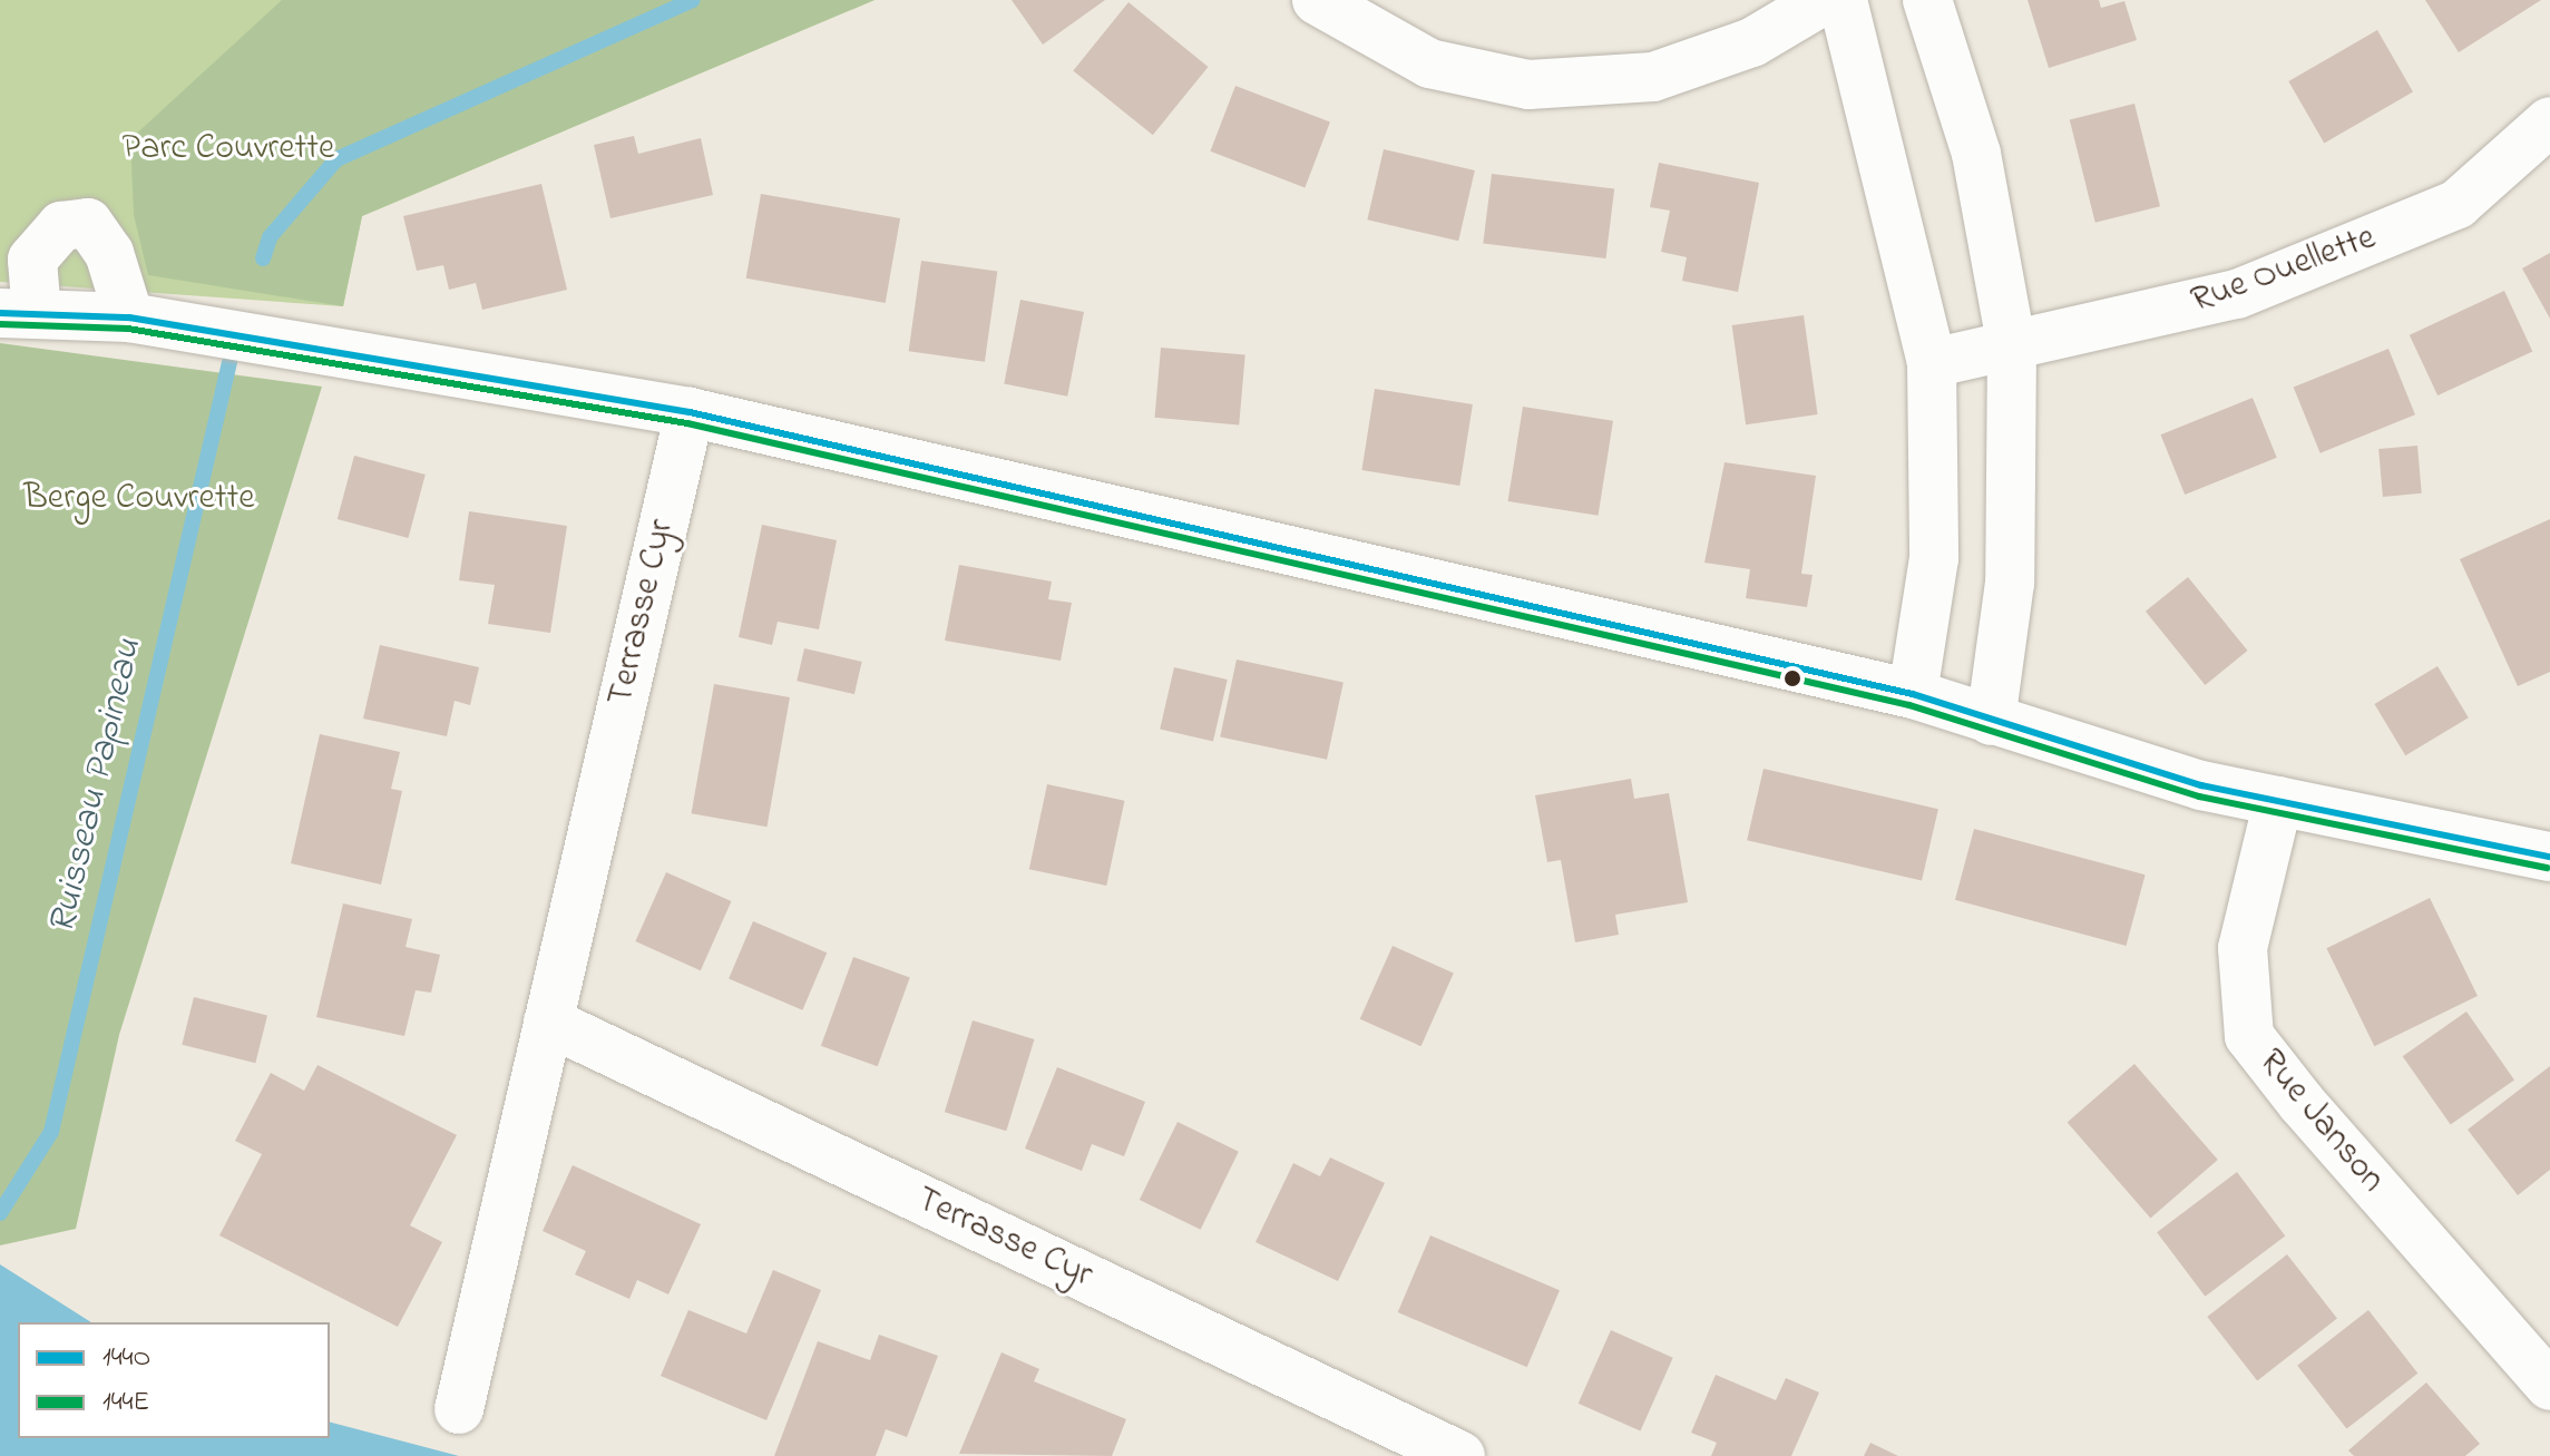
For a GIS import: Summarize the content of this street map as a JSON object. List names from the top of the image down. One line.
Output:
{"streets":{"street":["Rue Ouellette","Terrasse Cyr","Rue Janson"]},"water":["Ruisseau Papineau"],"parks":["Parc Couvrette","Berge Couvrette"],"lines":["transit line 144O","transit line 144E"],"legend":["144O","144E"]}
